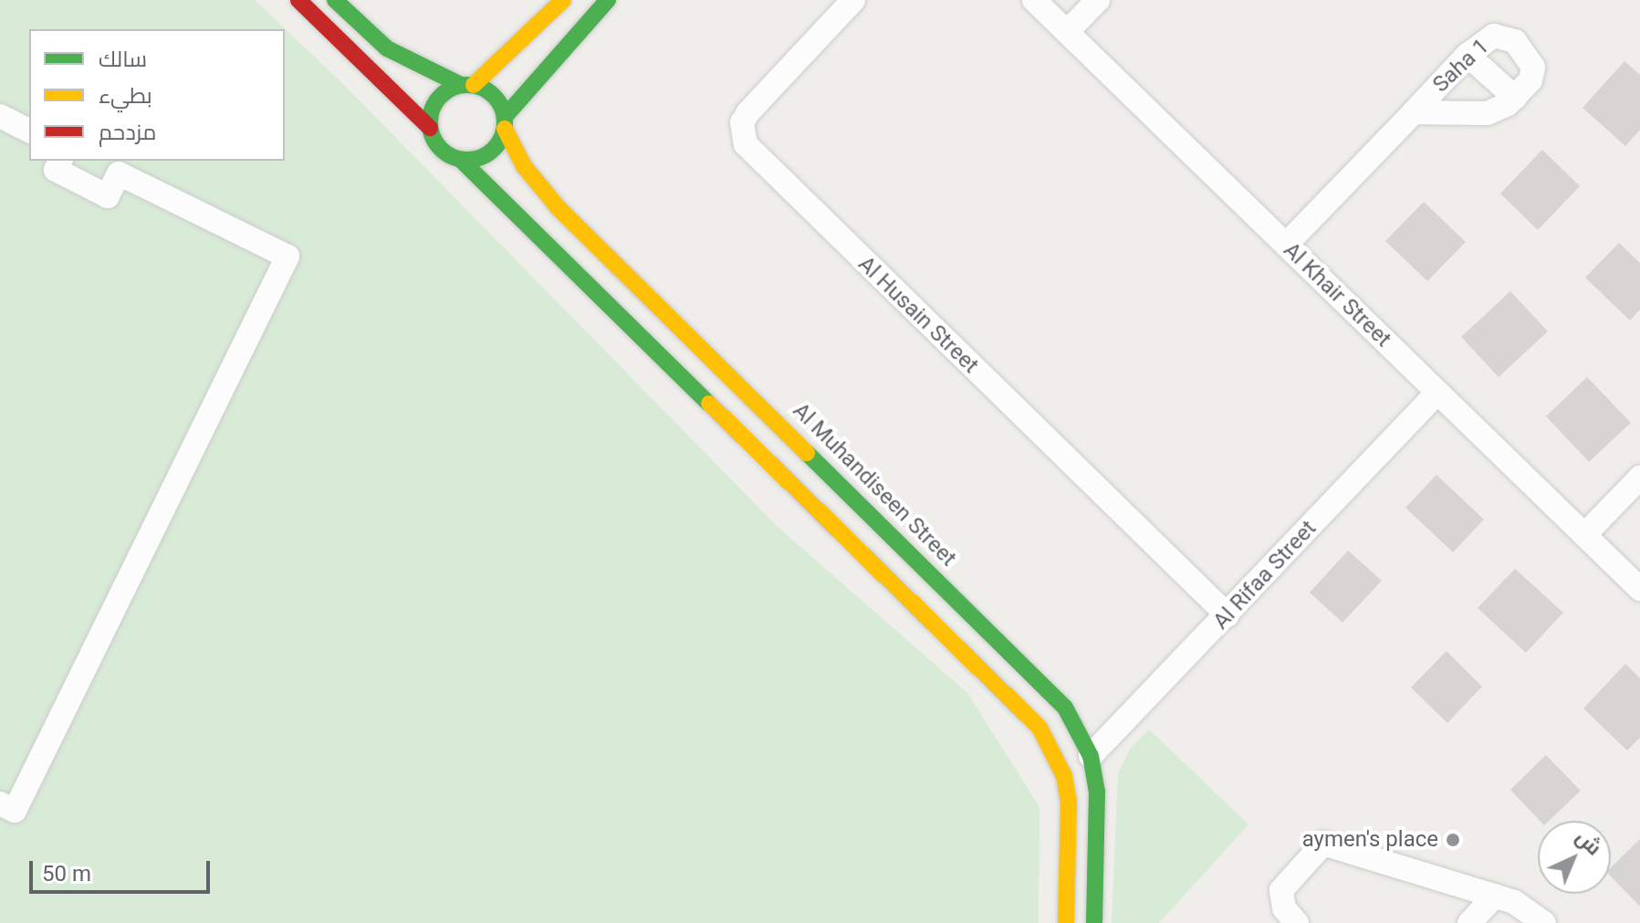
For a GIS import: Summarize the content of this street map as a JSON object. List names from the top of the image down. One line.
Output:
{"streets":{"street":["Saha 1","Al Khair Street","Al Husain Street","Al Muhandiseen Street","Al Rifaa Street"]},"crossings":[["Saha 1","Al Khair Street"],["Al Khair Street","Al Rifaa Street"],["Al Husain Street","Al Rifaa Street"],["Al Muhandiseen Street","Al Rifaa Street"]],"places":["aymen's place"],"legend":["سالك","بطيء","مزدحم"],"scale_bar":"50 m","north":"top right"}
